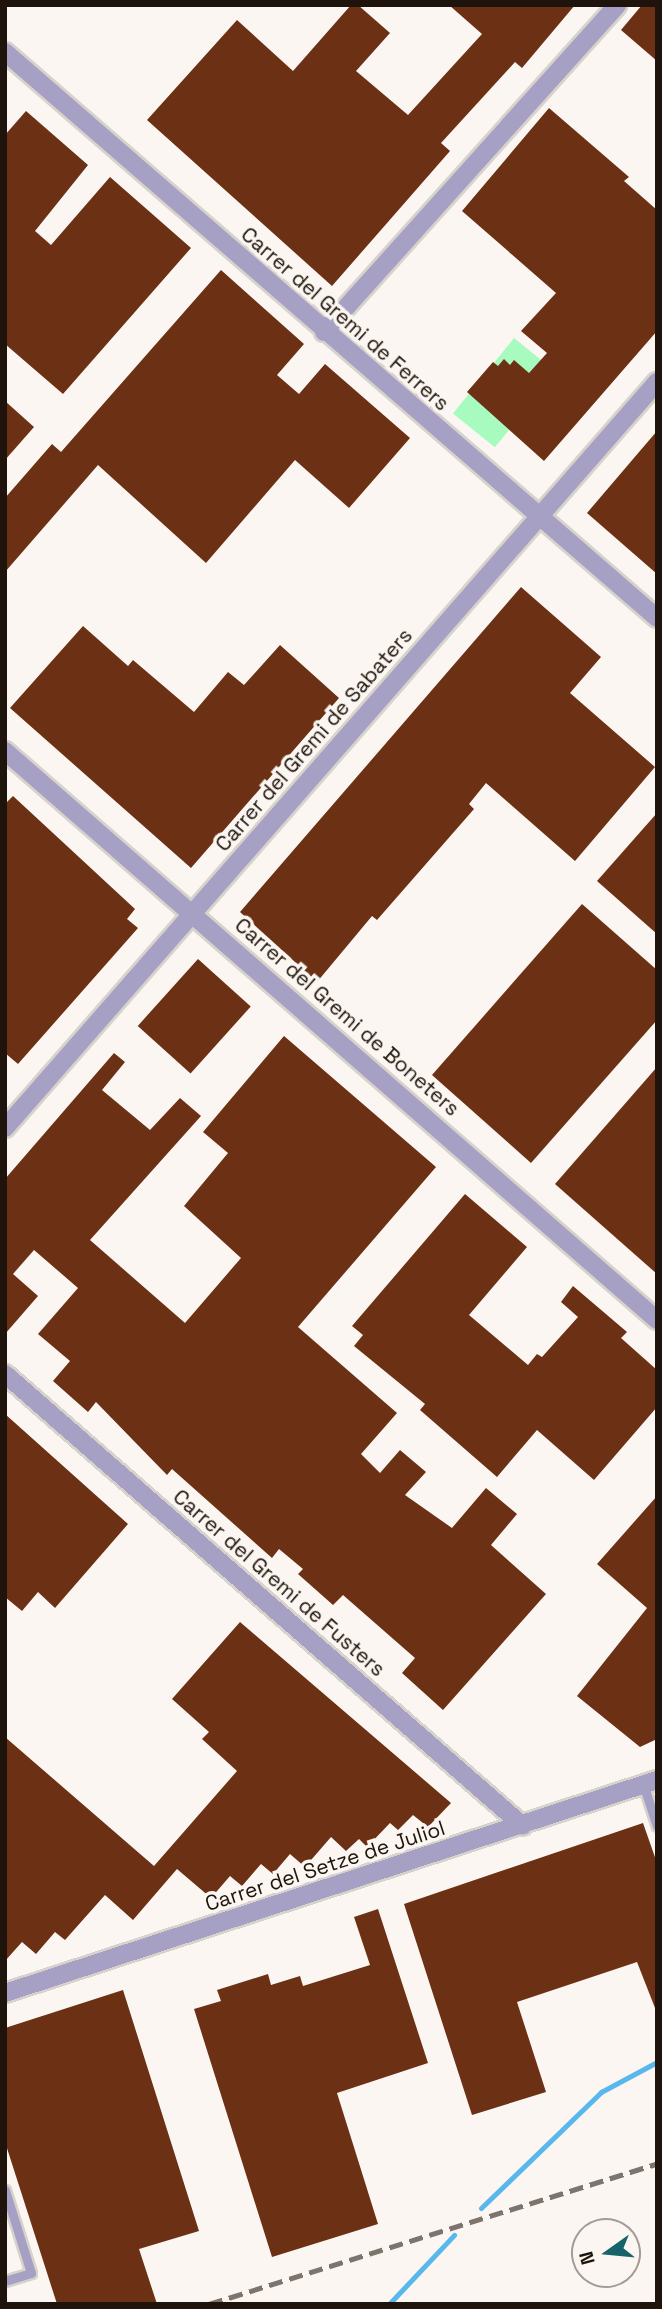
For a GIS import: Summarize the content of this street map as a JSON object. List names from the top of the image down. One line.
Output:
{"streets":{"street":["Carrer del Gremi de Ferrers","Carrer del Gremi de Sabaters","Carrer del Gremi de Boneters","Carrer del Gremi de Fusters","Carrer del Setze de Juliol"]},"crossings":[["Carrer del Gremi de Ferrers","Carrer del Gremi de Sabaters"],["Carrer del Gremi de Sabaters","Carrer del Gremi de Boneters"],["Carrer del Gremi de Fusters","Carrer del Setze de Juliol"]],"north":"left"}
